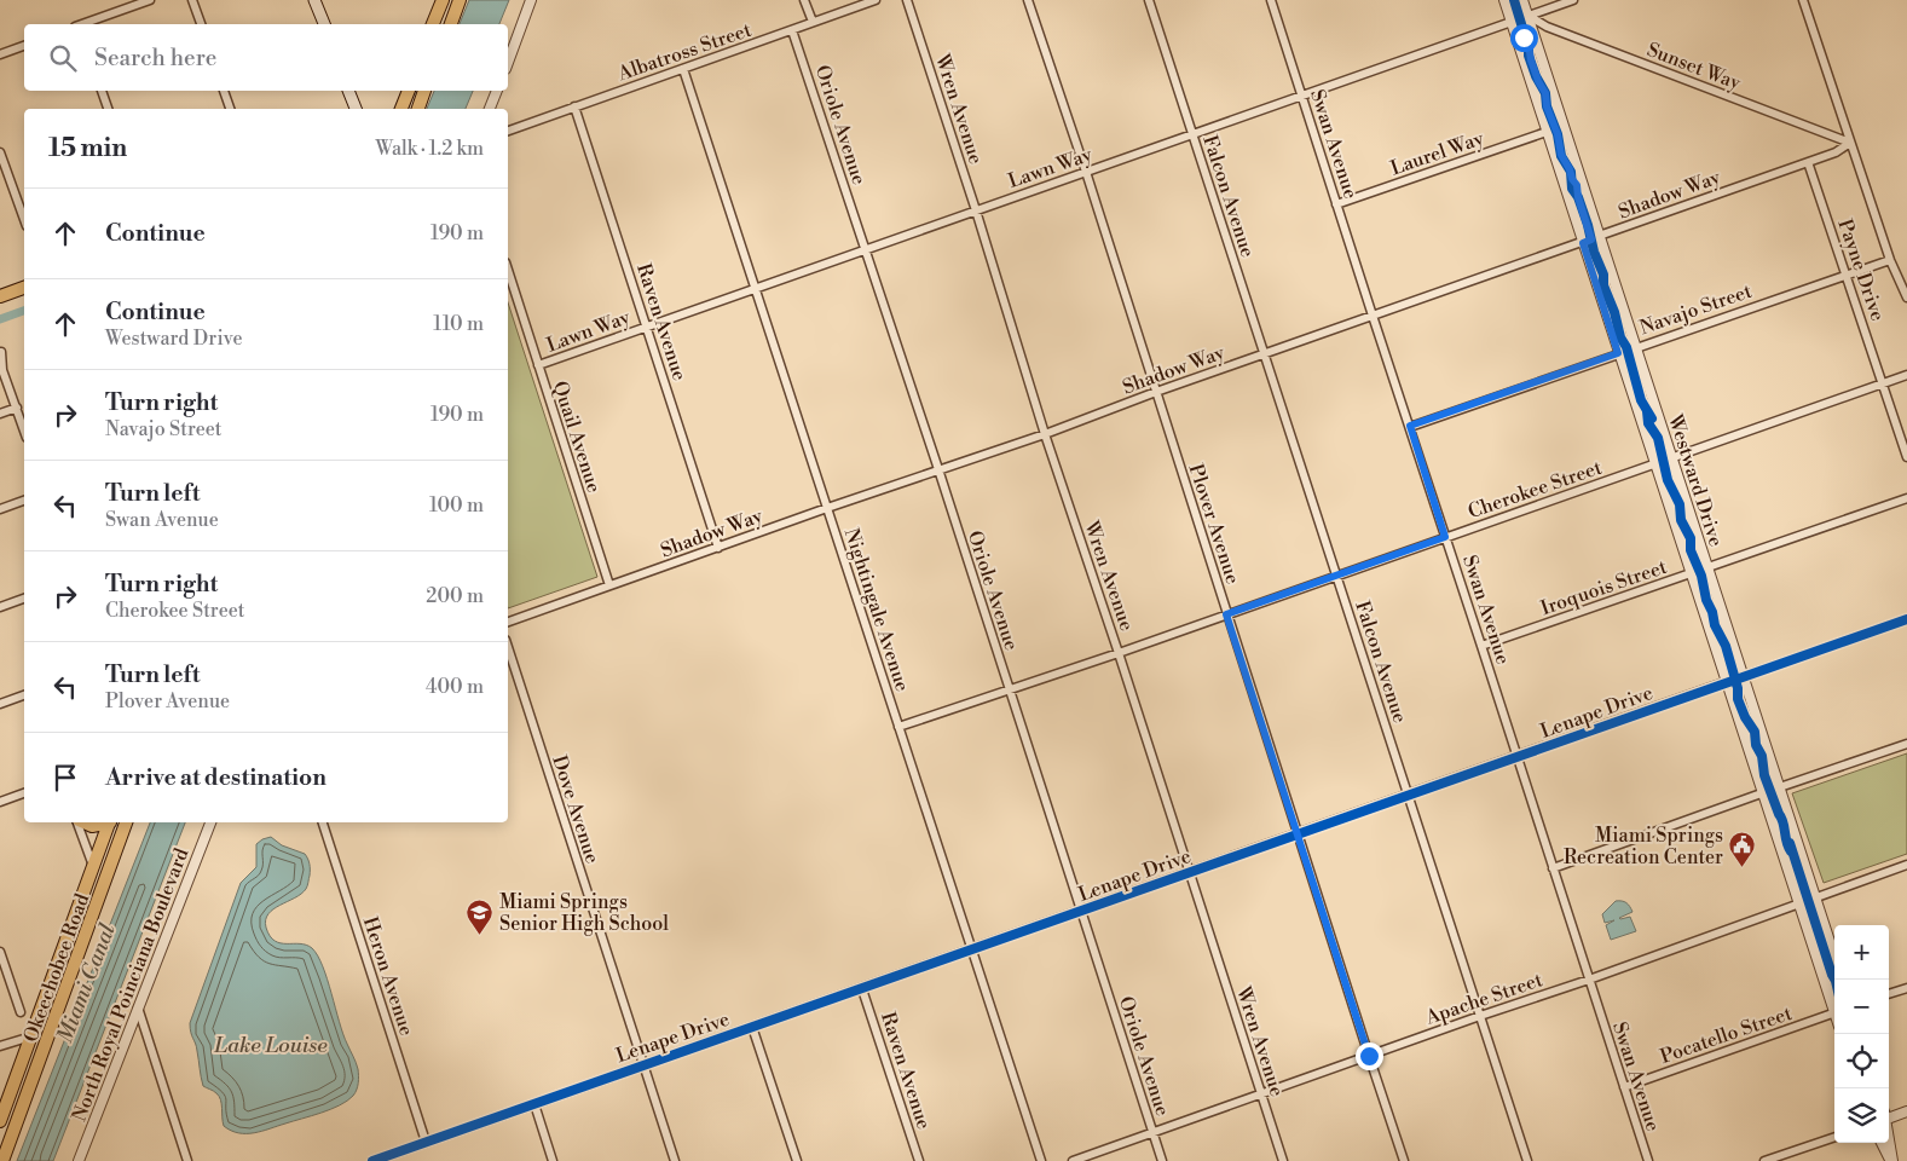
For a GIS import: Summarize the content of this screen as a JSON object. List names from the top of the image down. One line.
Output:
{"streets":{"main road":["Okeechobee Road"],"street":["Albatross Street","Sunset Way","Wren Avenue","Oriole Avenue","Swan Avenue","Laurel Way","Lawn Way","Shadow Way","Falcon Avenue","Payne Drive","Navajo Street","Raven Avenue","Quail Avenue","Westward Drive","Cherokee Street","Plover Avenue","Iroquois Street","Nightingale Avenue","Lenape Drive","Dove Avenue","Heron Avenue","North Royal Poinciana Boulevard","Apache Street","Pocatello Street"]},"crossings":[["Albatross Street","Oriole Avenue"],["Albatross Street","Raven Avenue"],["Albatross Street","Nightingale Avenue"],["Sunset Way","Lawn Way"],["Sunset Way","Shadow Way"],["Sunset Way","Westward Drive"],["Wren Avenue","Lawn Way"],["Wren Avenue","Shadow Way"],["Wren Avenue","Cherokee Street"],["Wren Avenue","Lenape Drive"],["Wren Avenue","Apache Street"],["Oriole Avenue","Lawn Way"],["Oriole Avenue","Shadow Way"],["Oriole Avenue","Cherokee Street"],["Oriole Avenue","Lenape Drive"],["Oriole Avenue","Apache Street"],["Swan Avenue","Laurel Way"],["Swan Avenue","Lawn Way"],["Swan Avenue","Shadow Way"],["Swan Avenue","Navajo Street"],["Swan Avenue","Cherokee Street"],["Swan Avenue","Iroquois Street"],["Swan Avenue","Lenape Drive"],["Swan Avenue","Apache Street"],["Swan Avenue","Pocatello Street"],["Laurel Way","Westward Drive"],["Lawn Way","Falcon Avenue"],["Lawn Way","Raven Avenue"],["Lawn Way","Quail Avenue"],["Lawn Way","Westward Drive"],["Lawn Way","Plover Avenue"],["Lawn Way","Nightingale Avenue"],["Shadow Way","Falcon Avenue"],["Shadow Way","Payne Drive"],["Shadow Way","Raven Avenue"],["Shadow Way","Quail Avenue"],["Shadow Way","Westward Drive"],["Shadow Way","Plover Avenue"],["Shadow Way","Nightingale Avenue"],["Falcon Avenue","Cherokee Street"],["Falcon Avenue","Lenape Drive"],["Falcon Avenue","Apache Street"],["Payne Drive","Navajo Street"],["Payne Drive","Cherokee Street"],["Navajo Street","Westward Drive"],["Raven Avenue","Lenape Drive"],["Westward Drive","Cherokee Street"],["Westward Drive","Iroquois Street"],["Westward Drive","Lenape Drive"],["Westward Drive","Apache Street"],["Cherokee Street","Plover Avenue"],["Cherokee Street","Nightingale Avenue"],["Plover Avenue","Lenape Drive"],["Plover Avenue","Apache Street"],["Nightingale Avenue","Lenape Drive"],["Lenape Drive","Dove Avenue"],["Lenape Drive","Heron Avenue"]],"water":["Miami Canal","Lake Louise"],"places":{"public building":["Miami Springs Recreation Center"],"school or university":["Miami Springs Senior High School"]},"page":{"search":"Search here","heading":["15 min","Walk · 1.2 km"],"list":[["Continue","190 m"],["Continue","Westward Drive","110 m"],["Turn right","Navajo Street","190 m"],["Turn left","Swan Avenue","100 m"],["Turn right","Cherokee Street","200 m"],["Turn left","Plover Avenue","400 m"],"Arrive at destination"],"map_buttons":["+","−"]}}
